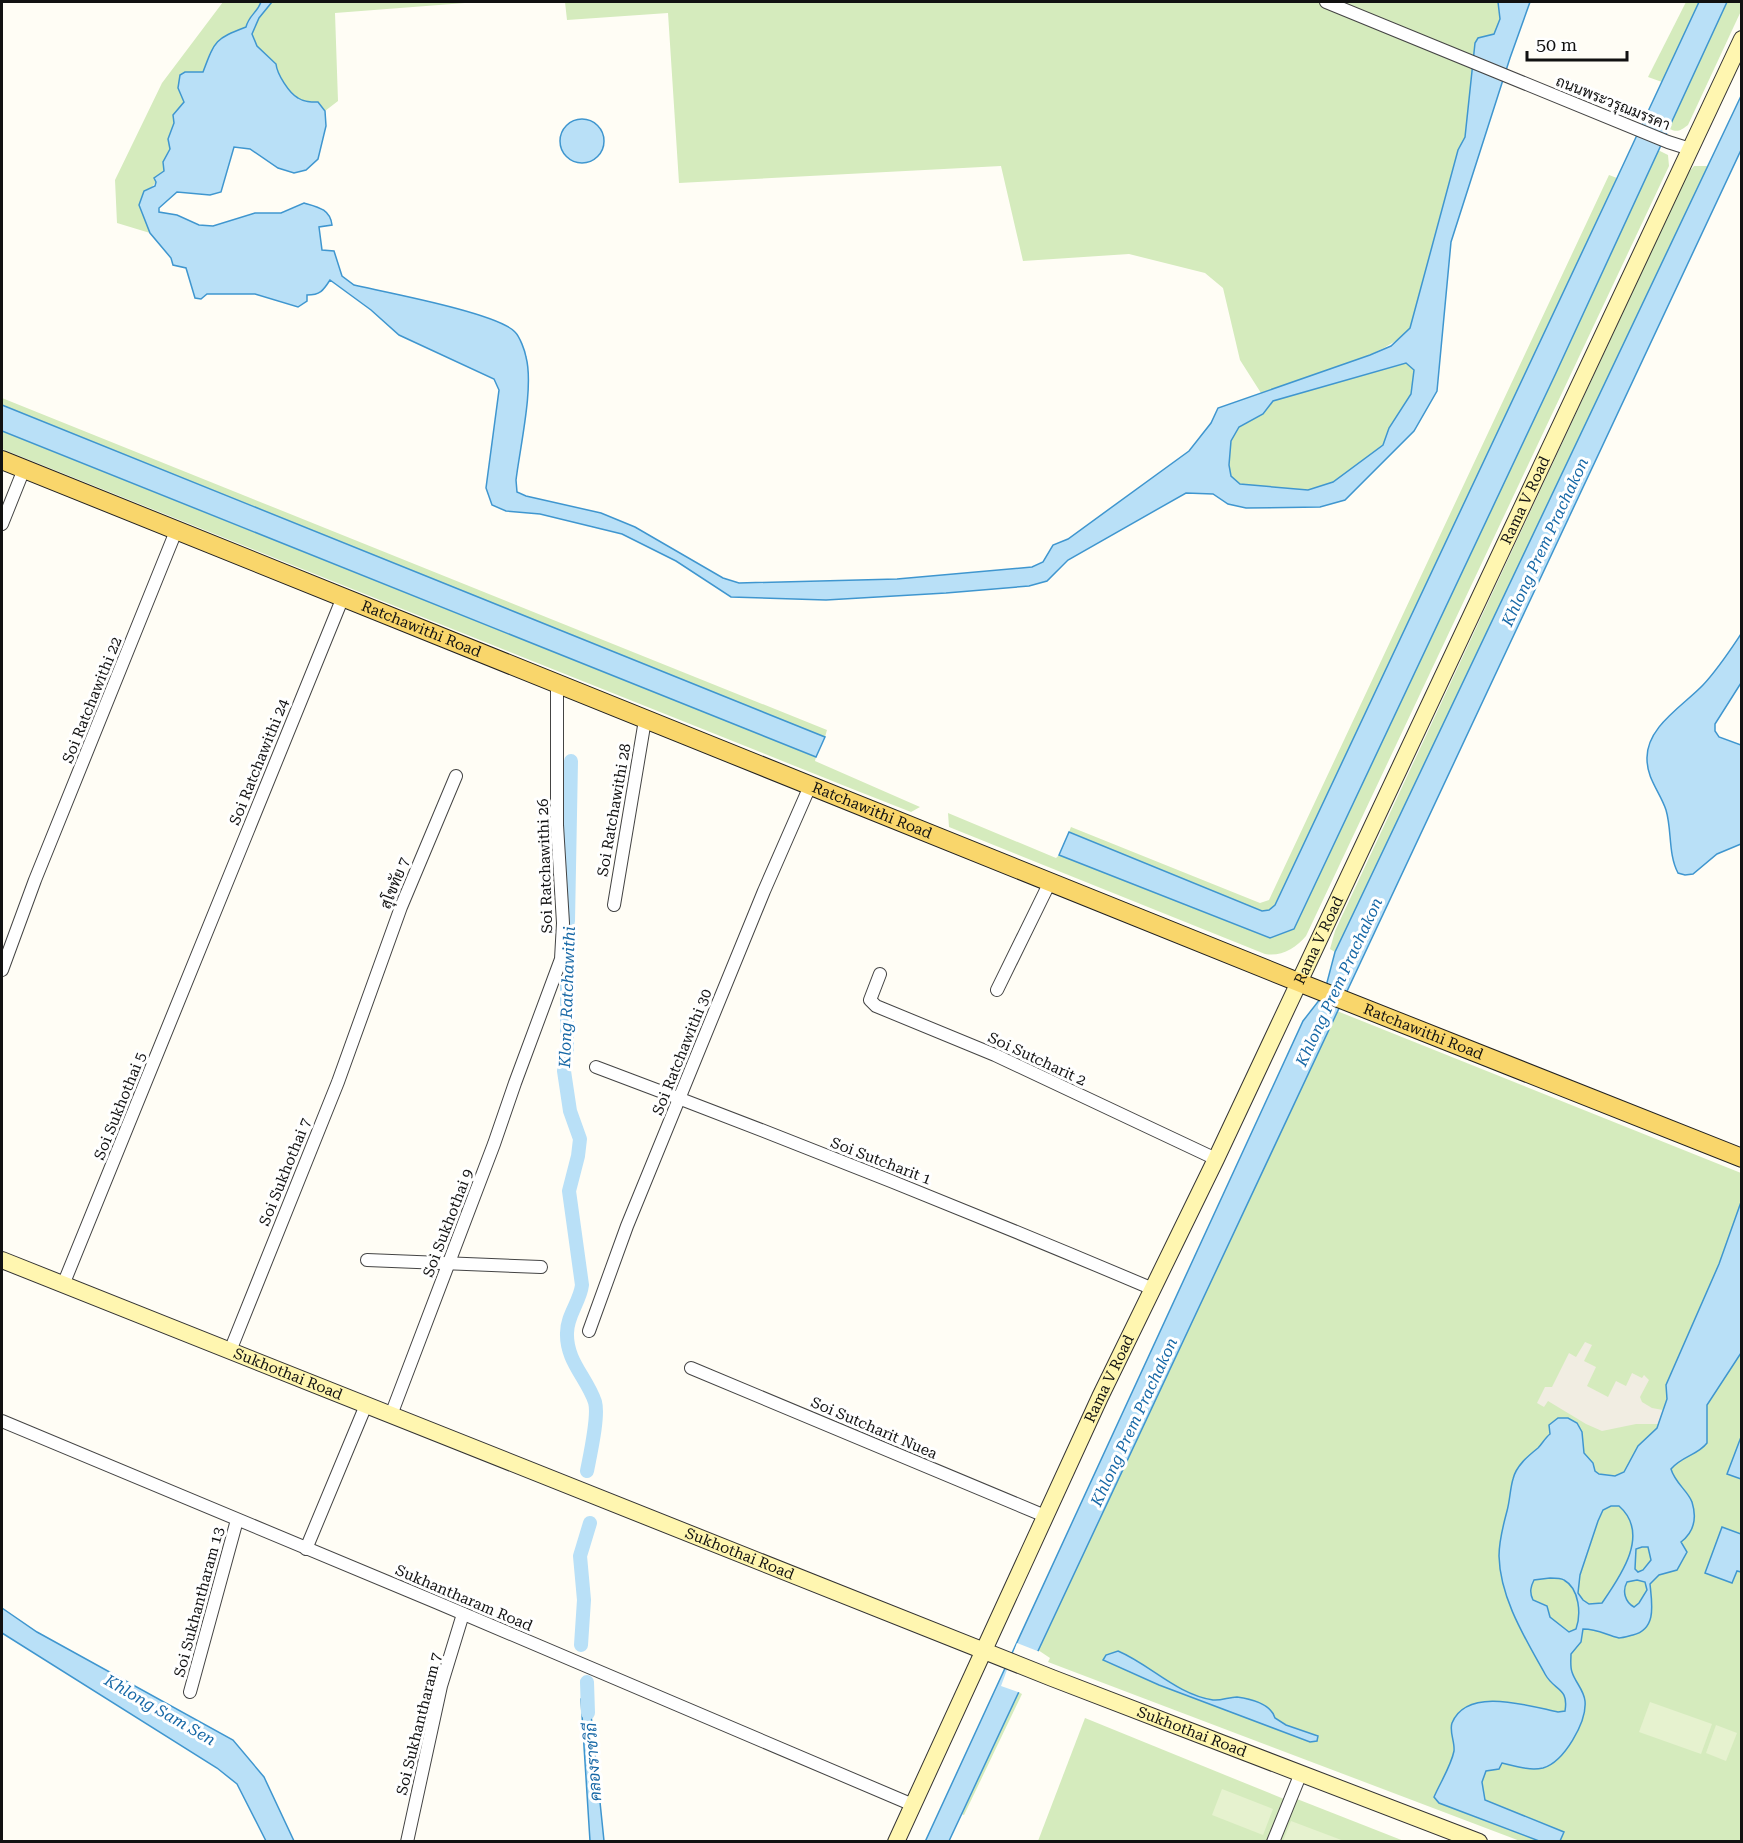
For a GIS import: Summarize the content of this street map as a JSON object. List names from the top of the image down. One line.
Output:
{"streets":{"main road":["Rama V Road","Ratchawithi Road","Sukhothai Road"],"street":["ถนนพระวรุณมรรคา","Soi Ratchawithi 22","Soi Ratchawithi 24","Soi Ratchawithi 28","Soi Ratchawithi 26","สุโขทัย 7","Soi Ratchawithi 30","Soi Sutcharit 2","Soi Sukhothai 5","Soi Sutcharit 1","Soi Sukhothai 7","Soi Sukhothai 9","Soi Sutcharit Nuea","Sukhantharam Road","Soi Sukhantharam 13","Soi Sukhantharam 7"]},"crossings":[["ถนนพระวรุณมรรคา","Rama V Road"],["Rama V Road","Ratchawithi Road"],["Rama V Road","Soi Sutcharit 2"],["Rama V Road","Soi Sutcharit 1"],["Rama V Road","Sukhothai Road"],["Rama V Road","Soi Sutcharit Nuea"],["Rama V Road","Sukhantharam Road"],["Ratchawithi Road","Soi Ratchawithi 22"],["Ratchawithi Road","Soi Ratchawithi 24"],["Ratchawithi Road","Soi Ratchawithi 28"],["Ratchawithi Road","Soi Ratchawithi 26"],["Ratchawithi Road","Soi Ratchawithi 30"],["Soi Ratchawithi 24","Soi Sukhothai 5"],["Soi Ratchawithi 26","Soi Sukhothai 9"],["สุโขทัย 7","Soi Sukhothai 7"],["Soi Ratchawithi 30","Soi Sutcharit 1"],["Soi Sukhothai 5","Sukhothai Road"],["Soi Sukhothai 7","Sukhothai Road"],["Soi Sukhothai 9","Sukhothai Road"],["Sukhantharam Road","Soi Sukhantharam 13"],["Sukhantharam Road","Soi Sukhantharam 7"]],"water":["Khlong Prem Prachakon","Klong Ratchawithi","Khlong Sam Sen","คลองราชวิถี"],"scale_bar":"50 m"}
